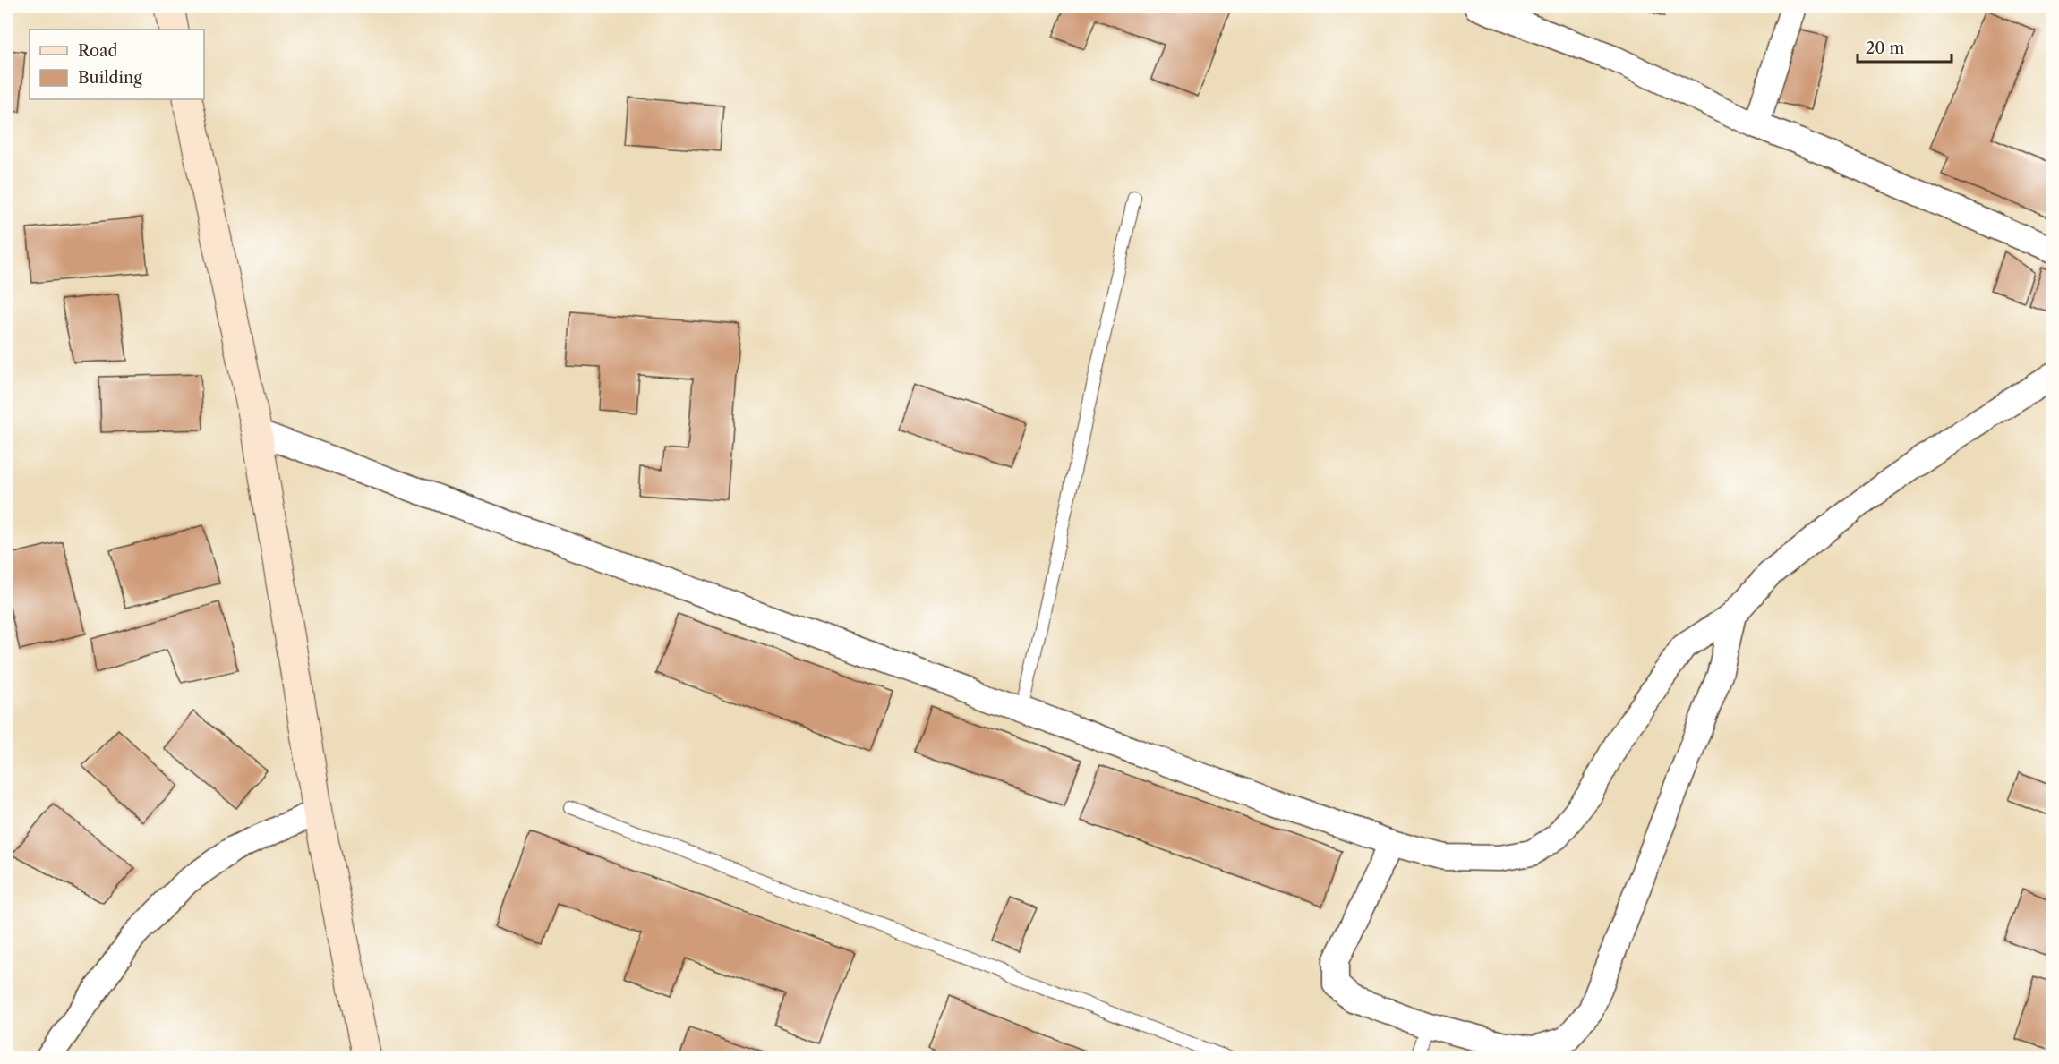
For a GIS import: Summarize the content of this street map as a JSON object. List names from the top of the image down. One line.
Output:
{"legend":["Road","Building"],"scale_bar":"20 m"}
